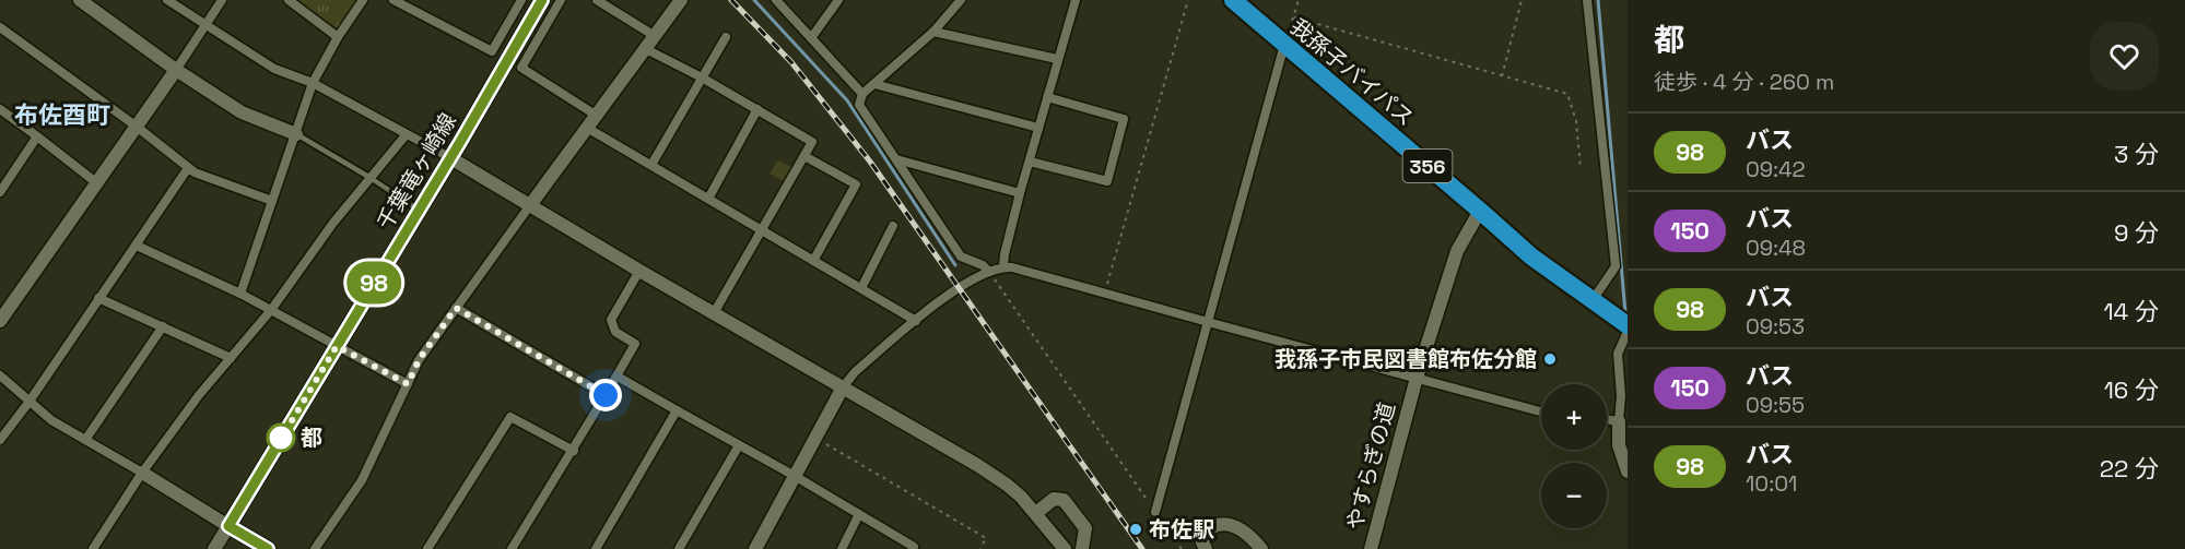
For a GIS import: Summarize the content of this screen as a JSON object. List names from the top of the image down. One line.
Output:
{"streets":{"highway":["我孫子バイパス","356"],"main road":["千葉竜ヶ崎線"],"street":["やすらぎの道"]},"crossings":[["我孫子バイパス","やすらぎの道"]],"districts":["布佐酉町"],"places":["我孫子市民図書館布佐分館","都","布佐駅"],"lines":["bus line 98"],"page":{"on_map":"98","heading":["都","徒歩 · 4 分 · 260 m"],"list":[{"mark":"98","name":"バス","note":"09:42","value":"3 分"},{"mark":"150","name":"バス","note":"09:48","value":"9 分"},{"mark":"98","name":"バス","note":"09:53","value":"14 分"},{"mark":"150","name":"バス","note":"09:55","value":"16 分"},{"mark":"98","name":"バス","note":"10:01","value":"22 分"}],"map_buttons":["+","−"]}}
